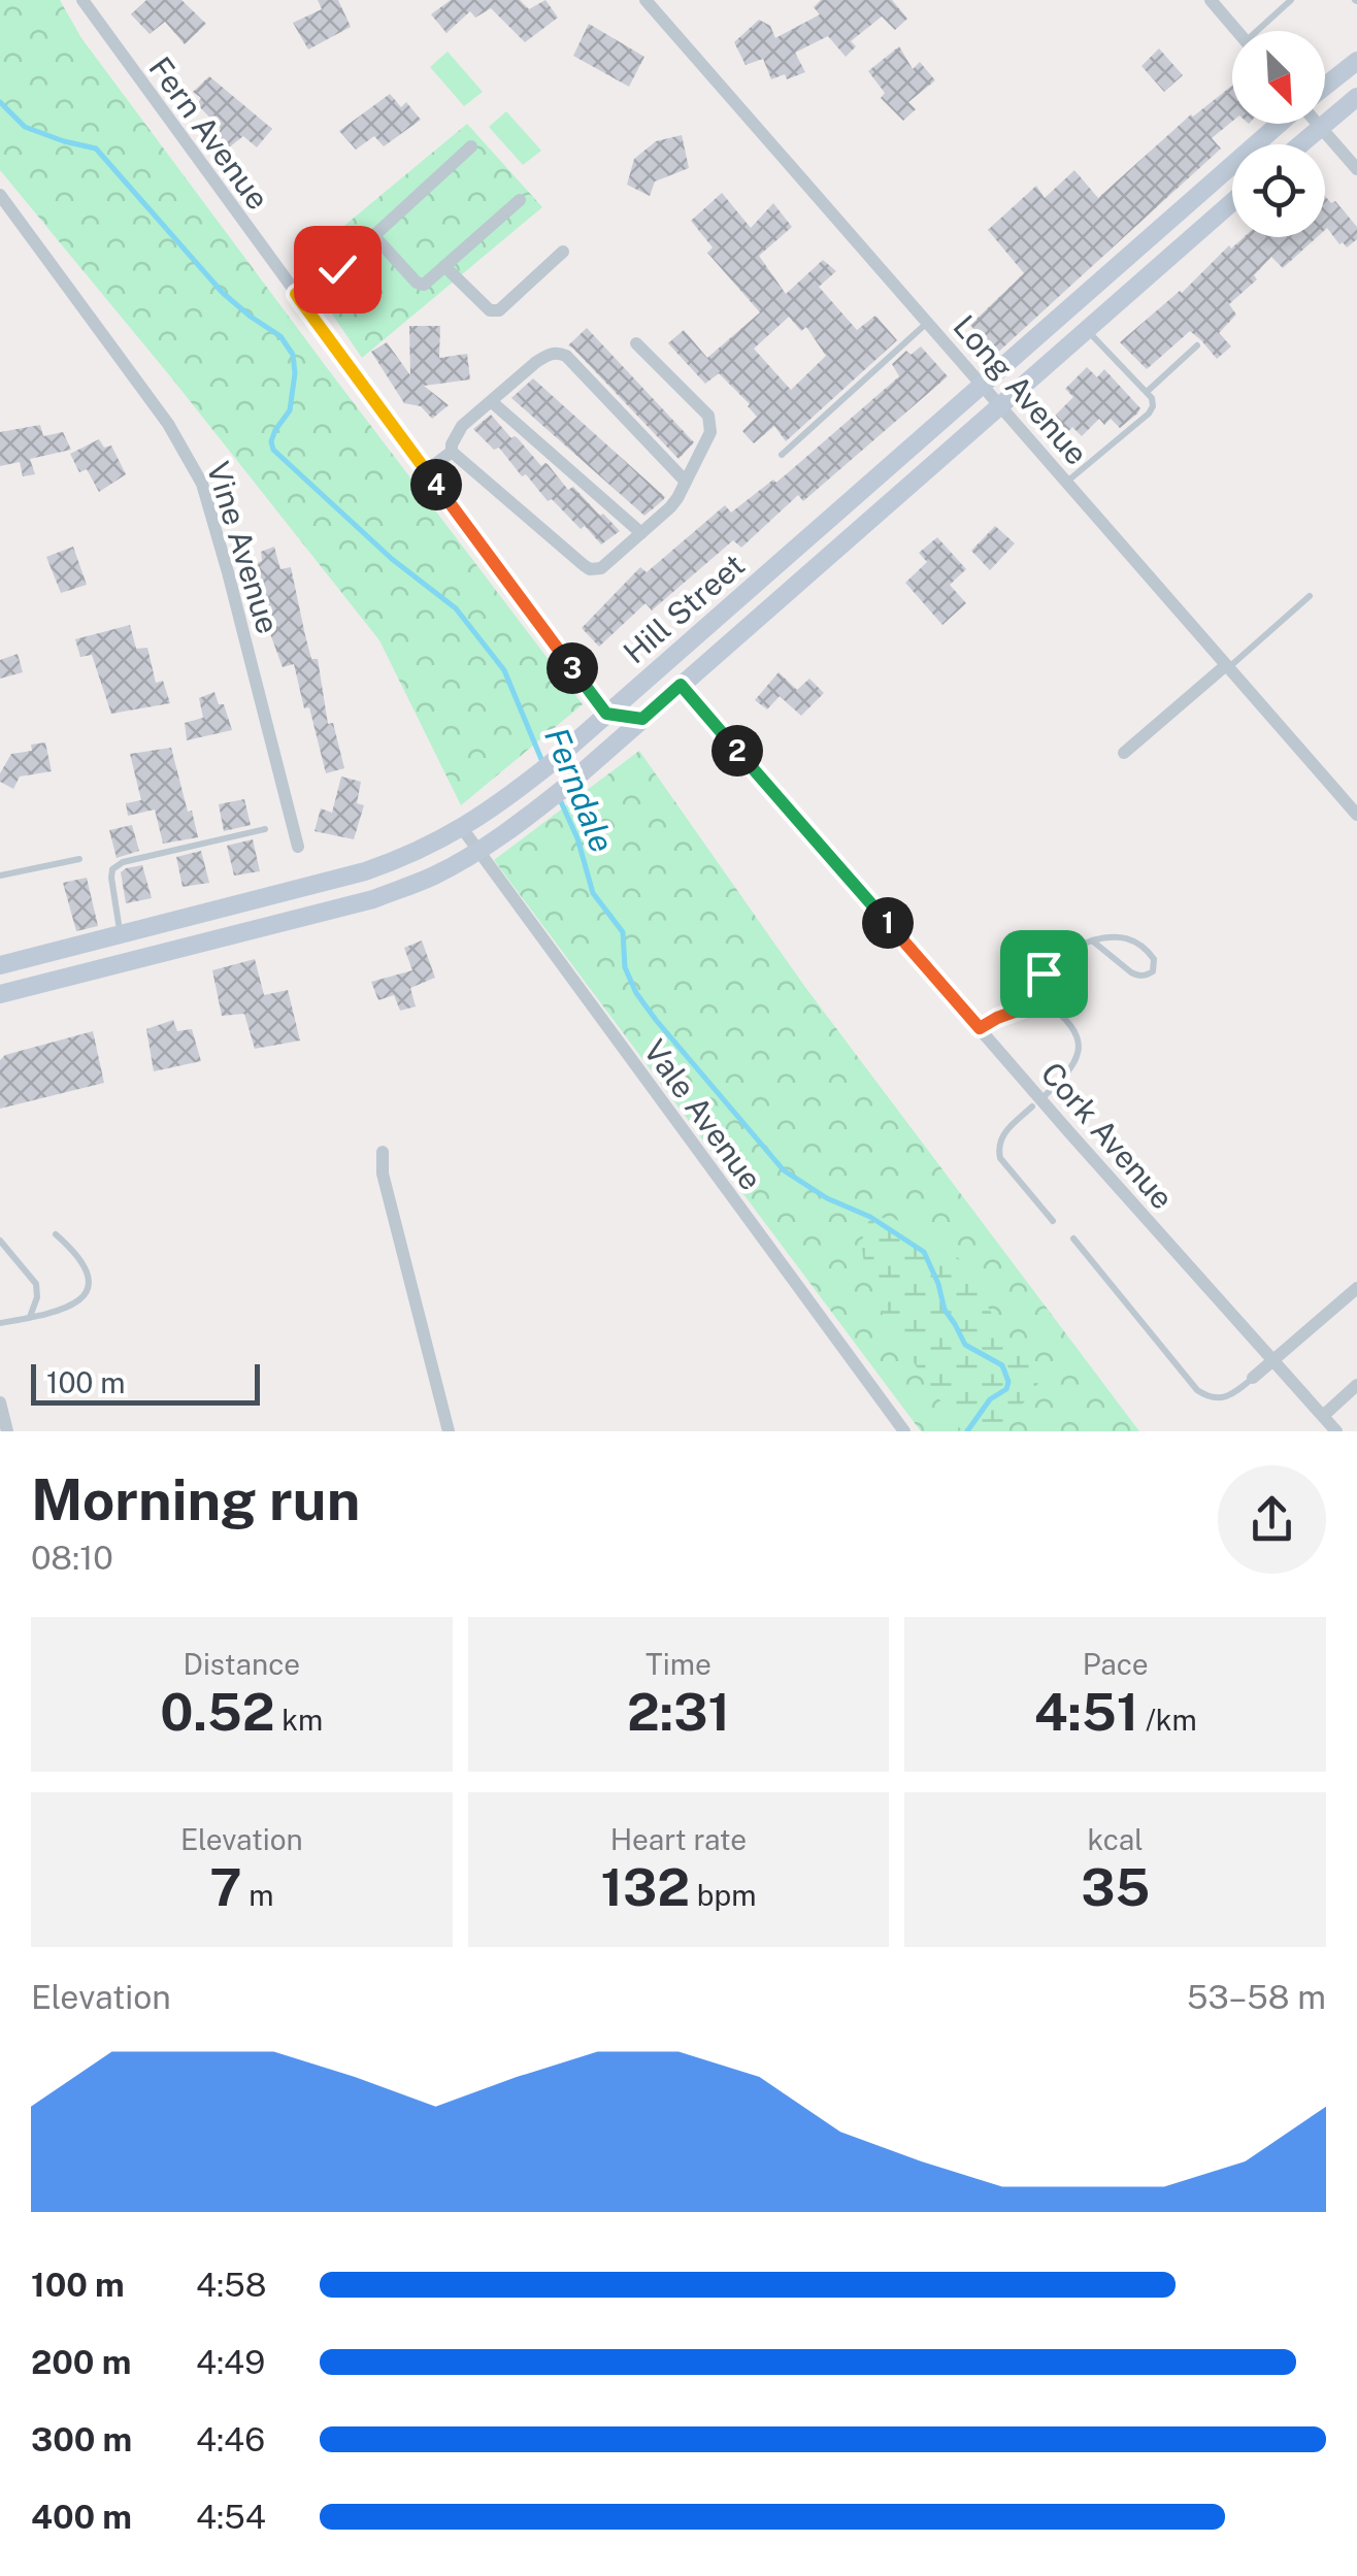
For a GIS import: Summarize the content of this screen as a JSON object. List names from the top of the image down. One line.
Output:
{"streets":{"main road":["Hill Street"],"street":["Fern Avenue","Long Avenue","Vine Avenue","Vale Avenue","Cork Avenue"]},"crossings":[["Fern Avenue","Hill Street"],["Long Avenue","Hill Street"],["Hill Street","Vale Avenue"],["Hill Street","Cork Avenue"]],"water":["Ferndale"],"scale_bar":"100 m","north":"bottom right","page":{"pins":["4","3","2","1"],"scale":"100 m","heading":["Morning run","08:10"],"stats":[["Distance","0.52 km"],["Time","2:31"],["Pace","4:51 /km"],["Elevation","7 m"],["Heart rate","132 bpm"],["kcal","35"]],"chart":["Elevation","53–58 m"],"list":[{"name":"100 m","note":"4:58"},{"name":"200 m","note":"4:49"},{"name":"300 m","note":"4:46"},{"name":"400 m","note":"4:54"}]}}
